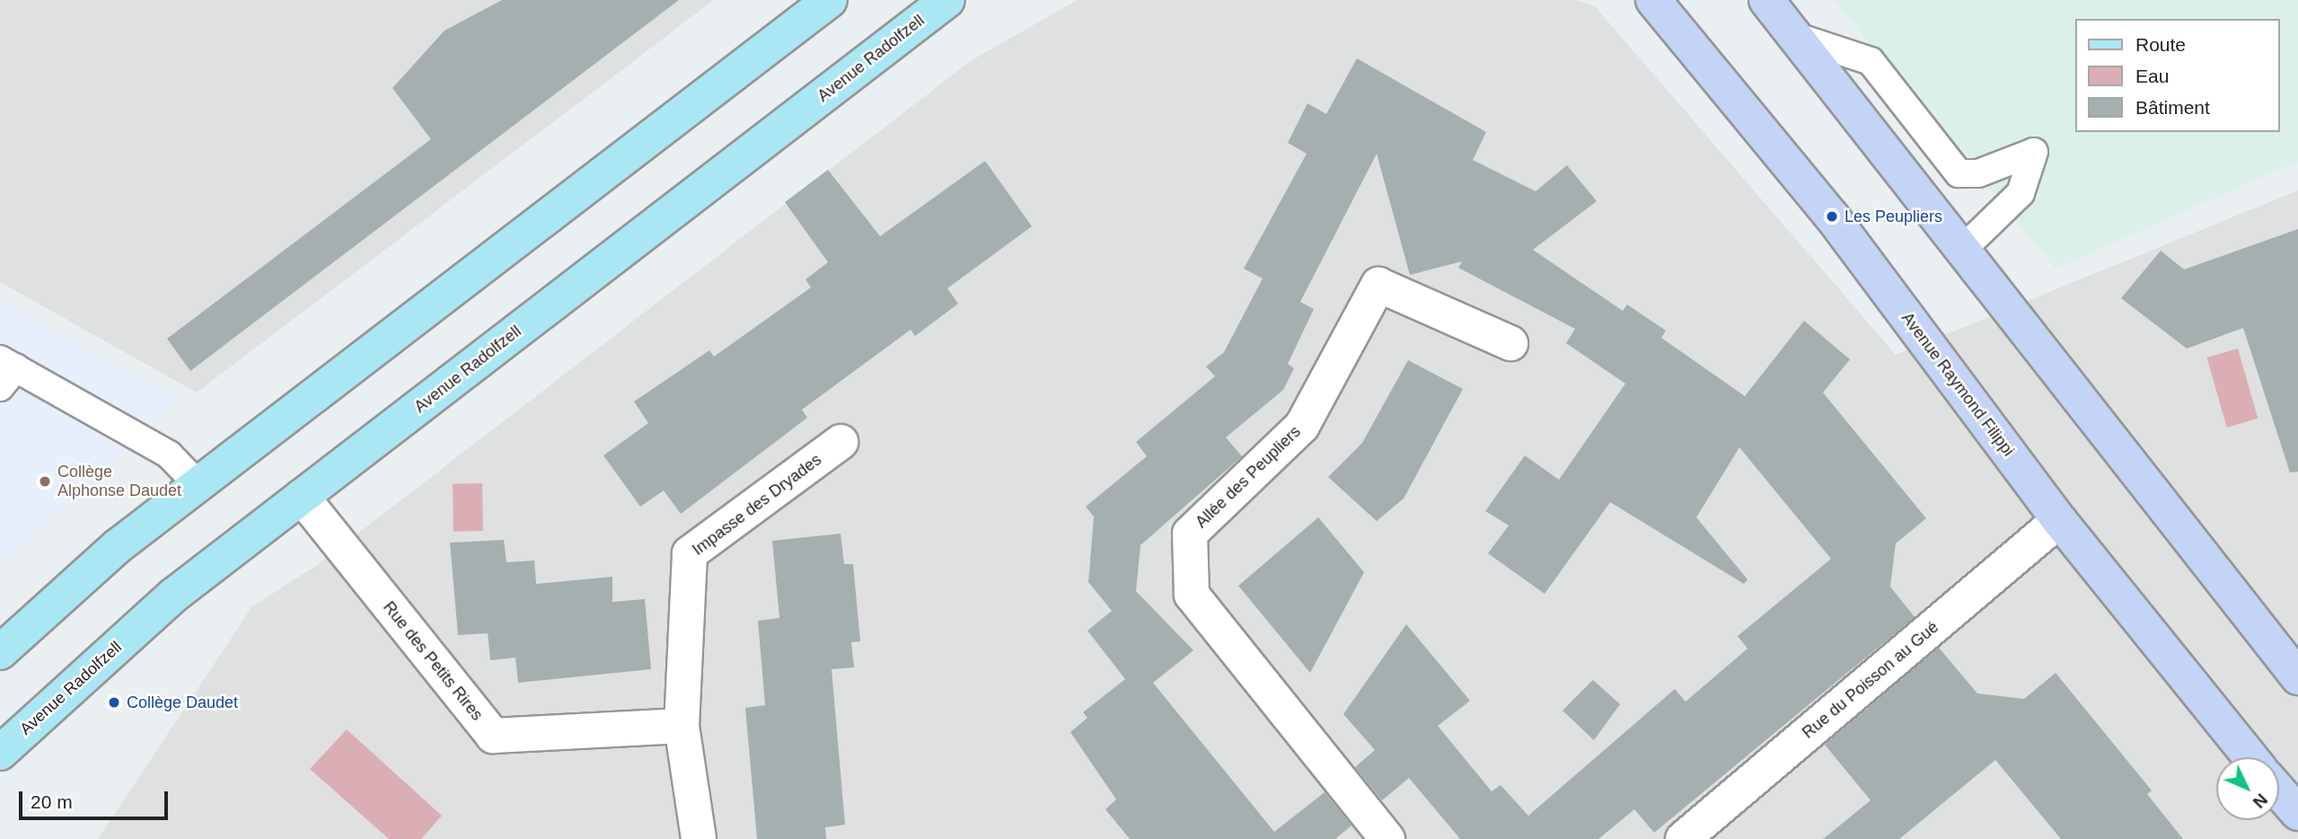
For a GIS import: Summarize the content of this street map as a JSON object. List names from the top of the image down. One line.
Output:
{"streets":{"main road":["Avenue Radolfzell","Avenue Raymond Filippi"],"street":["Allée des Peupliers","Impasse des Dryades","Rue des Petits Rires","Rue du Poisson au Gué"]},"crossings":[["Avenue Radolfzell","Rue des Petits Rires"],["Avenue Raymond Filippi","Rue du Poisson au Gué"],["Impasse des Dryades","Rue des Petits Rires"]],"places":["Les Peupliers","Collège Alphonse Daudet","Collège Daudet"],"legend":["Route","Eau","Bâtiment"],"scale_bar":"20 m","north":"bottom right"}
